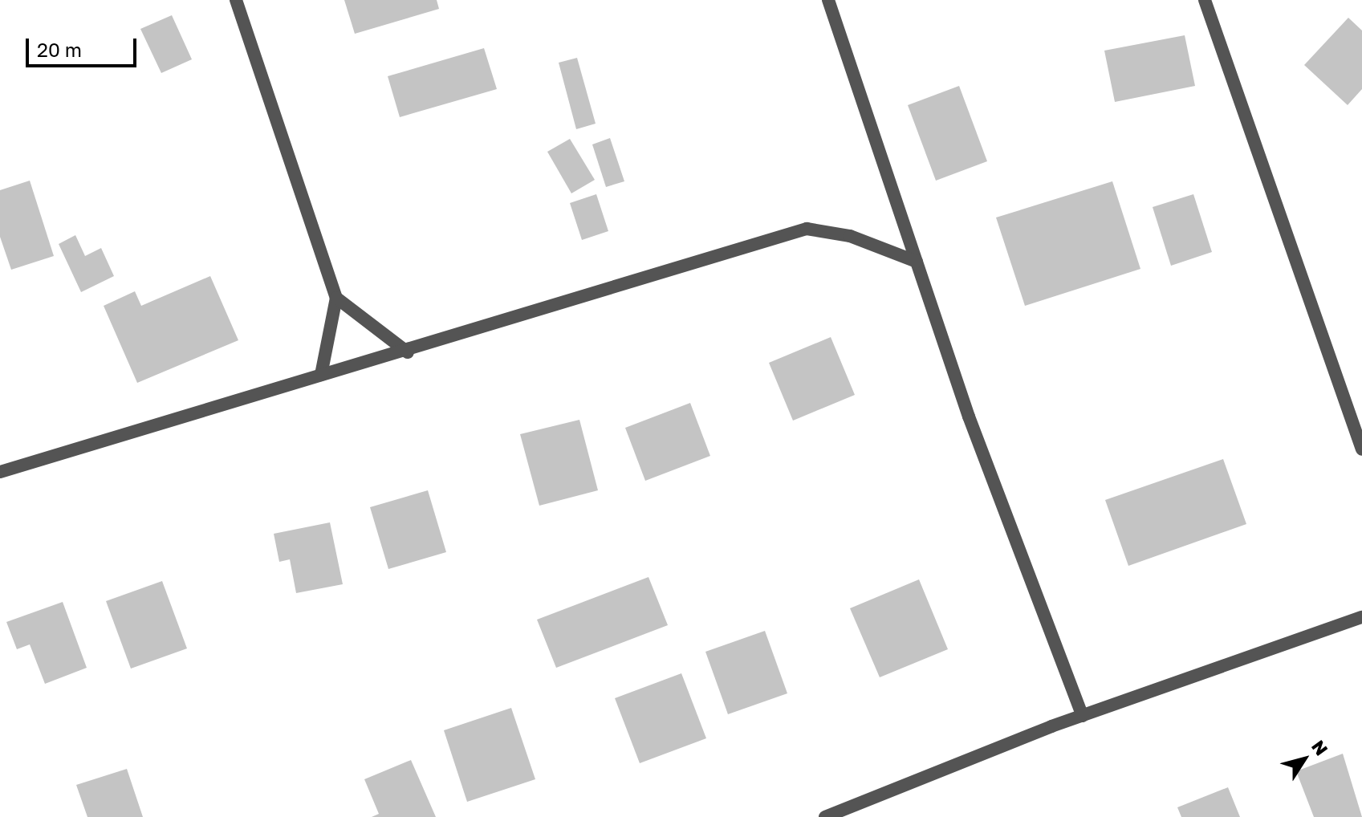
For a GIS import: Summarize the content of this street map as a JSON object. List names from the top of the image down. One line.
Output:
{"scale_bar":"20 m","north":"top right"}
